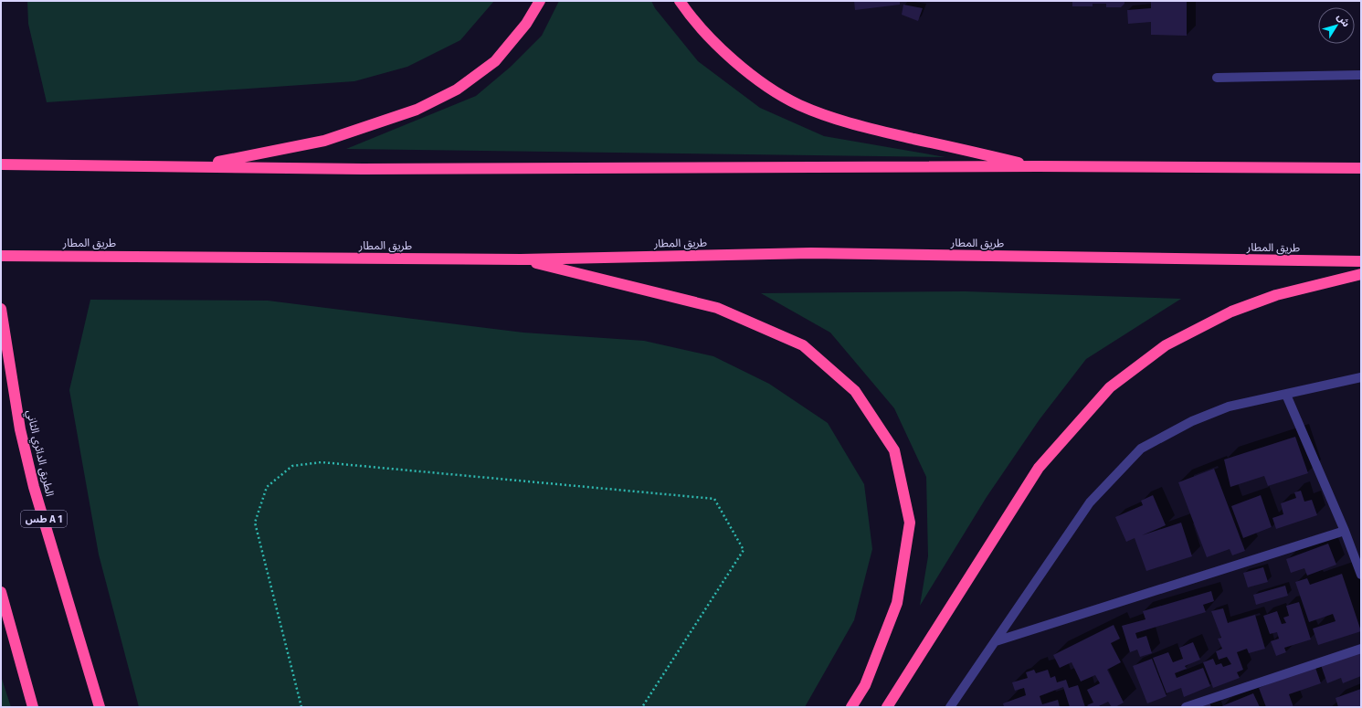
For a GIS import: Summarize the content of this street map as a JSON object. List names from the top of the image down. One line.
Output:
{"streets":{"highway":["طريق المطار","الطريق الدائري الثاني","طس A 1"]},"north":"top right"}
